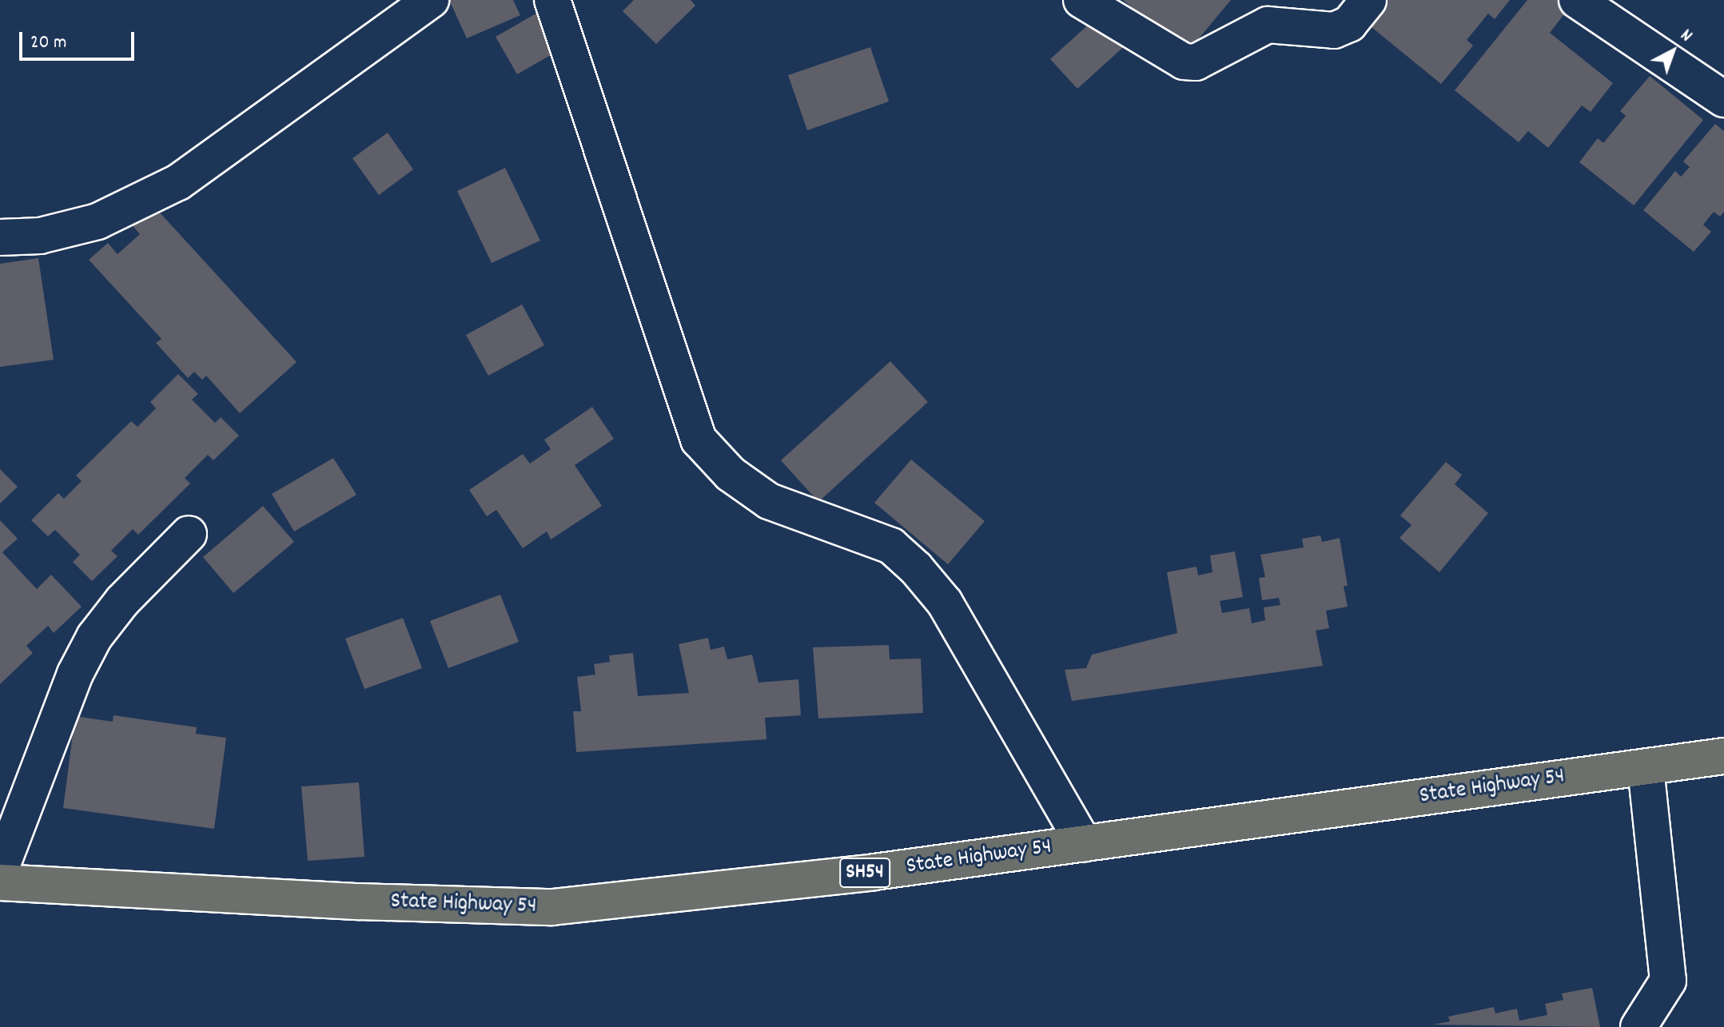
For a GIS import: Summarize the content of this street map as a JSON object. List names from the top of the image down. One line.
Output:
{"streets":{"main road":["State Highway 54","SH54"]},"scale_bar":"20 m","north":"top right"}
